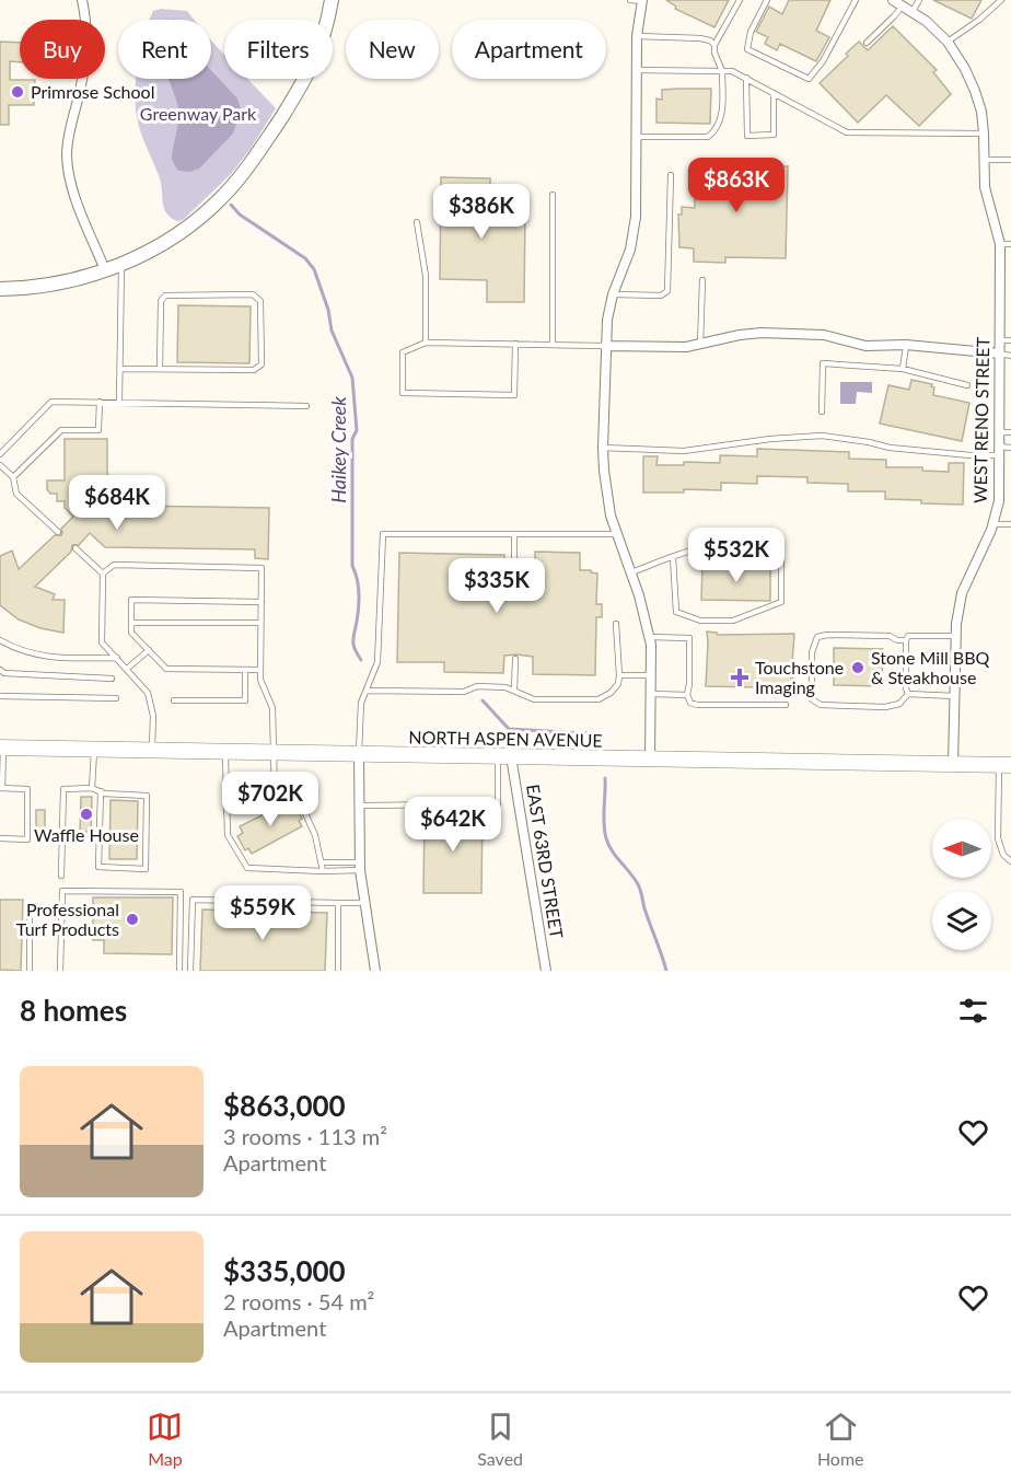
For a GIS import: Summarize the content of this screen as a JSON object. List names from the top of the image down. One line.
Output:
{"streets":{"main road":["NORTH ASPEN AVENUE"],"street":["WEST RENO STREET","EAST 63RD STREET"]},"crossings":[["WEST RENO STREET","NORTH ASPEN AVENUE"],["NORTH ASPEN AVENUE","EAST 63RD STREET"]],"water":["Haikey Creek"],"parks":["Greenway Park"],"places":{"other":["Primrose School","Stone Mill BBQ & Steakhouse","Waffle House","Professional Turf Products"],"health":["Touchstone Imaging"]},"north":"left","page":{"chip":["Buy","Rent","Filters","New","Apartment"],"price":["$863K","$386K","$684K","$532K","$335K","$702K","$642K","$559K"],"heading":"8 homes","list":[{"name":"$863,000","note":"3 rooms · 113 m² · Apartment"},{"name":"$335,000","note":"2 rooms · 54 m² · Apartment"}],"tabs":["Map","Saved","Home"]}}
